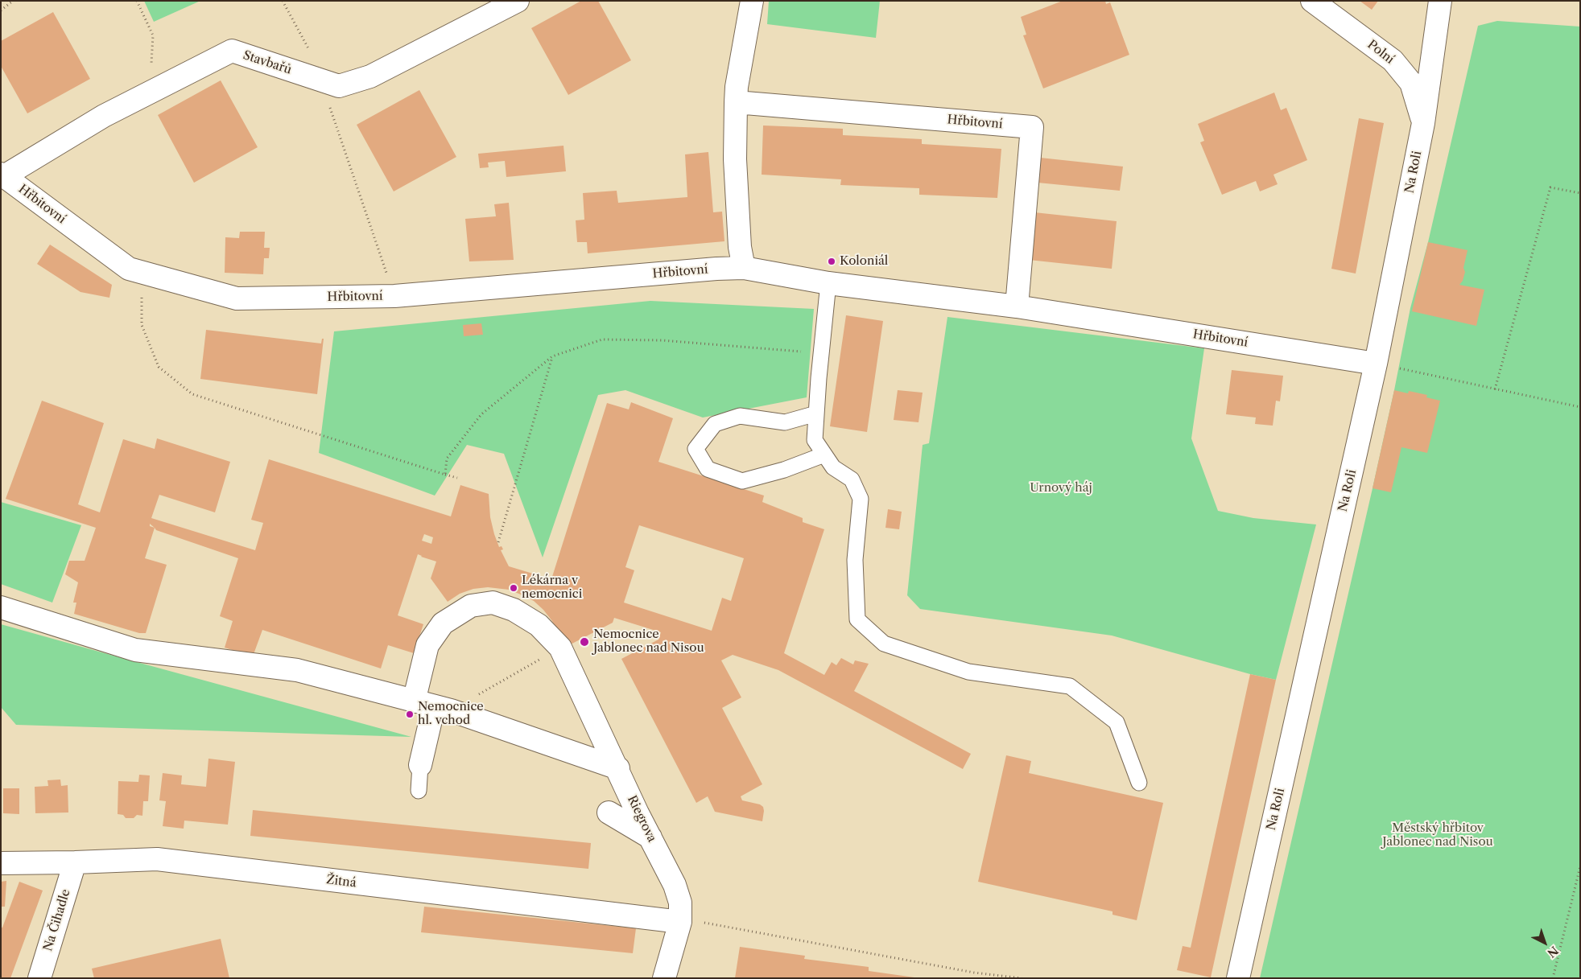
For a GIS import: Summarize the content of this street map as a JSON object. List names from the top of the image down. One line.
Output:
{"streets":{"street":["Polní","Stavbařů","Hřbitovní","Na Roli","Riegrova","Žitná","Na Čihadle"]},"crossings":[["Polní","Na Roli"],["Stavbařů","Hřbitovní"],["Hřbitovní","Na Roli"],["Riegrova","Žitná"],["Žitná","Na Čihadle"]],"parks":["Urnový háj","Městský hřbitov Jablonec nad Nisou"],"places":["Koloniál","Lékárna v nemocnici","Nemocnice Jablonec nad Nisou","Nemocnice hl. vchod"],"north":"bottom right"}
